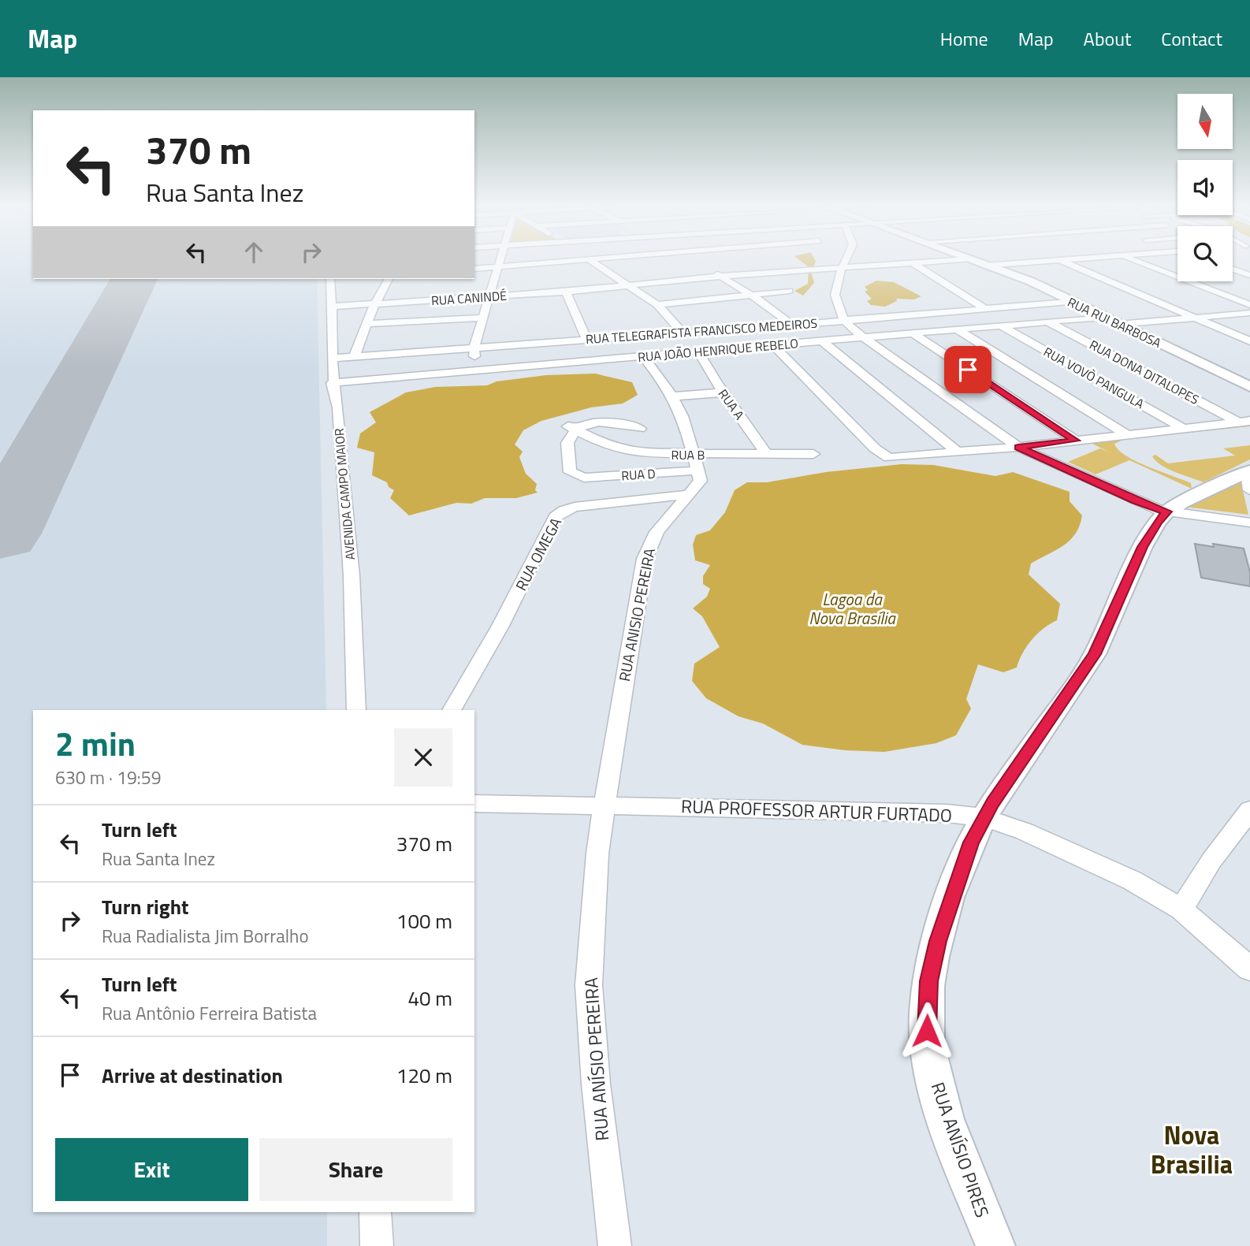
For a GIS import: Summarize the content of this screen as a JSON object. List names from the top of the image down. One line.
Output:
{"streets":{"street":["RUA CANINDÉ","RUA RUI BARBOSA","RUA TELEGRAFISTA FRANCISCO MEDEIROS","RUA JOÃO HENRIQUE REBELO","RUA DONA DITALOPES","RUA VOVÒ PANGULA","RUA A","RUA B","RUA D","AVENIDA CAMPO MAIOR","RUA OMEGA","RUA ANISIO PEREIRA","RUA PROFESSOR ARTUR FURTADO","RUA ANÍSIO PEREIRA","RUA ANÍSIO PIRES"]},"crossings":[["RUA CANINDÉ","AVENIDA CAMPO MAIOR"],["RUA RUI BARBOSA","RUA TELEGRAFISTA FRANCISCO MEDEIROS"],["RUA RUI BARBOSA","RUA JOÃO HENRIQUE REBELO"],["RUA TELEGRAFISTA FRANCISCO MEDEIROS","AVENIDA CAMPO MAIOR"],["RUA JOÃO HENRIQUE REBELO","RUA DONA DITALOPES"],["RUA JOÃO HENRIQUE REBELO","RUA VOVÒ PANGULA"],["RUA JOÃO HENRIQUE REBELO","RUA A"],["RUA JOÃO HENRIQUE REBELO","AVENIDA CAMPO MAIOR"],["RUA A","RUA B"],["RUA B","RUA D"],["RUA D","RUA ANISIO PEREIRA"],["RUA OMEGA","RUA ANISIO PEREIRA"],["RUA ANISIO PEREIRA","RUA PROFESSOR ARTUR FURTADO"],["RUA ANISIO PEREIRA","RUA ANÍSIO PEREIRA"],["RUA PROFESSOR ARTUR FURTADO","RUA ANÍSIO PEREIRA"],["RUA PROFESSOR ARTUR FURTADO","RUA ANÍSIO PIRES"]],"districts":["Nova Brasilia"],"water":["Lagoa da Nova Brasília"],"north":"bottom","page":{"header":"Map","nav":["Home","Map","About","Contact"],"turn":["370 m","Rua Santa Inez"],"heading":["2 min","630 m · 19:59"],"list":[{"name":"Turn left","note":"Rua Santa Inez","value":"370 m"},{"name":"Turn right","note":"Rua Radialista Jim Borralho","value":"100 m"},{"name":"Turn left","note":"Rua Antônio Ferreira Batista","value":"40 m"},{"name":"Arrive at destination","value":"120 m"}],"buttons":["Exit","Share"]}}
